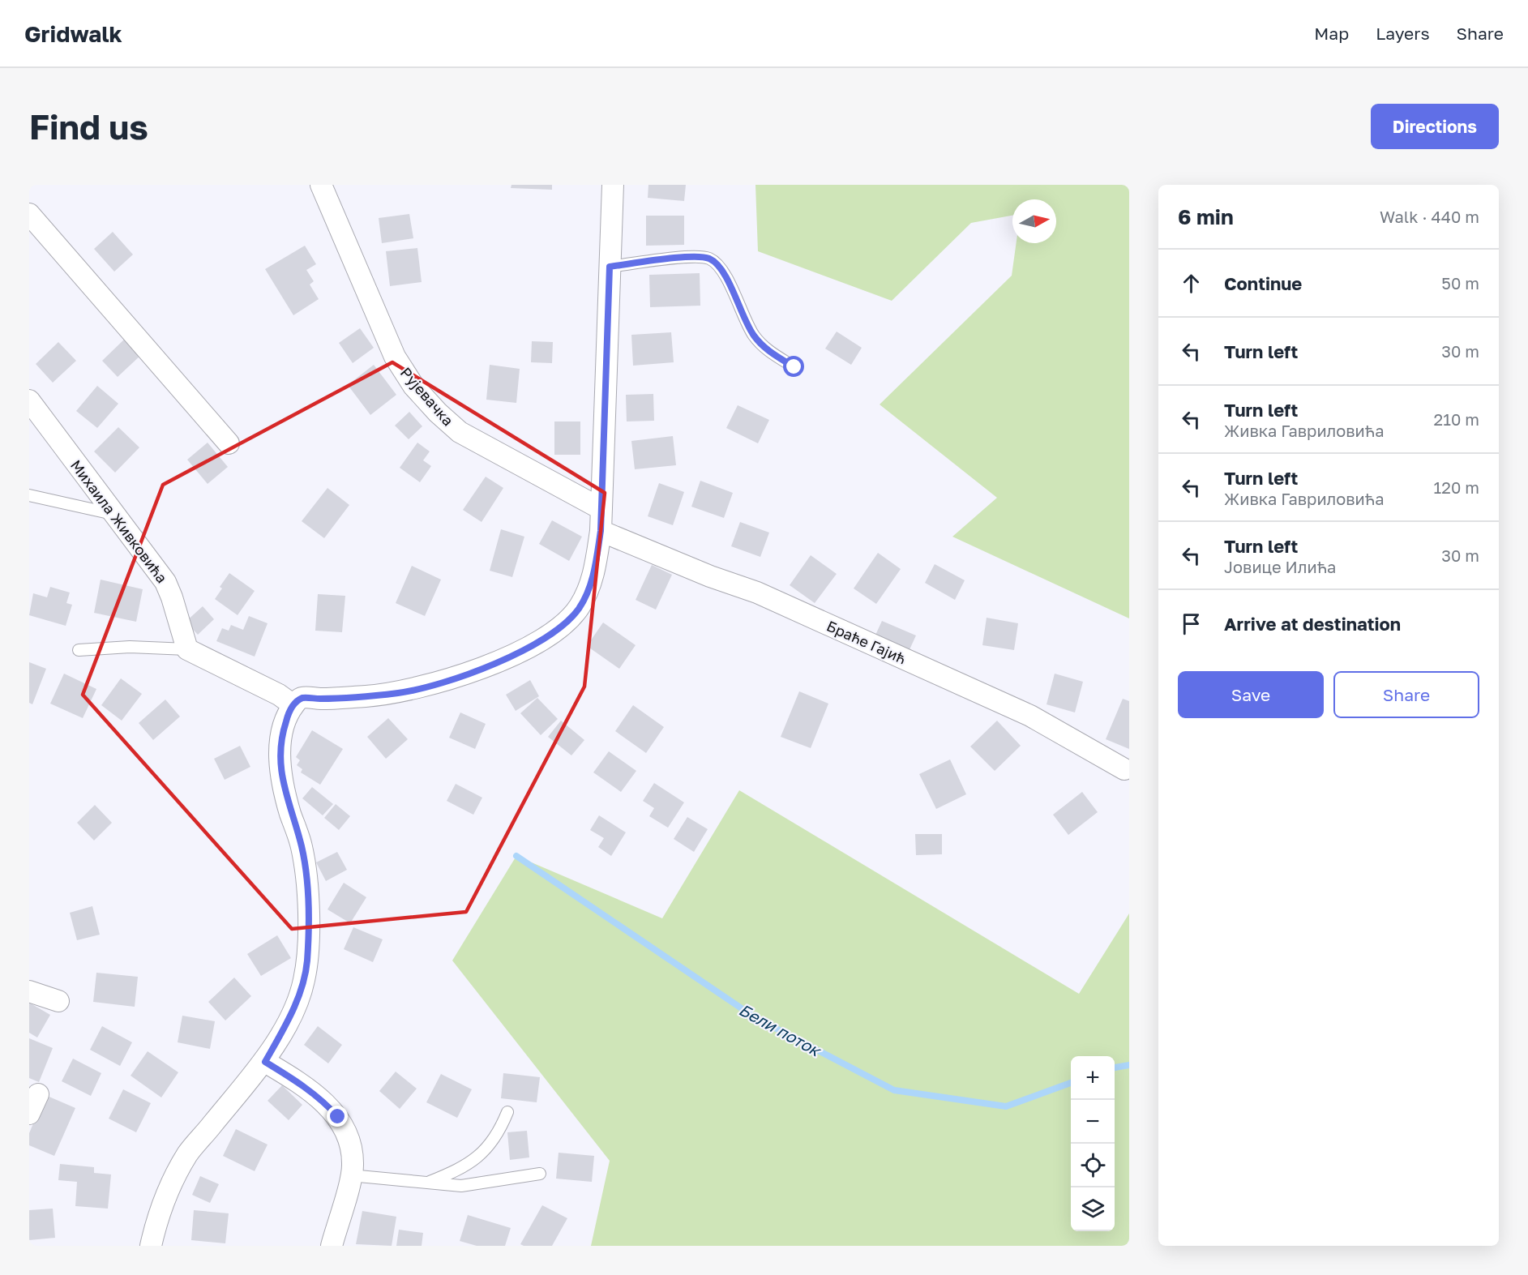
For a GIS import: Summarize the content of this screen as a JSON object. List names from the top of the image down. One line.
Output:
{"streets":{"street":["Рујевачка","Михаила Живковића","Браће Гајић"]},"water":["Бели поток"],"north":"right","page":{"header":"Gridwalk","nav":["Map","Layers","Share"],"buttons":["Directions",["Save","Share"]],"title":"Find us","heading":["6 min","Walk · 440 m"],"list":[["Continue","50 m"],["Turn left","30 m"],["Turn left","Живка Гавриловића","210 m"],["Turn left","Живка Гавриловића","120 m"],["Turn left","Јовице Илића","30 m"],"Arrive at destination"],"map_buttons":["+","−"]}}
